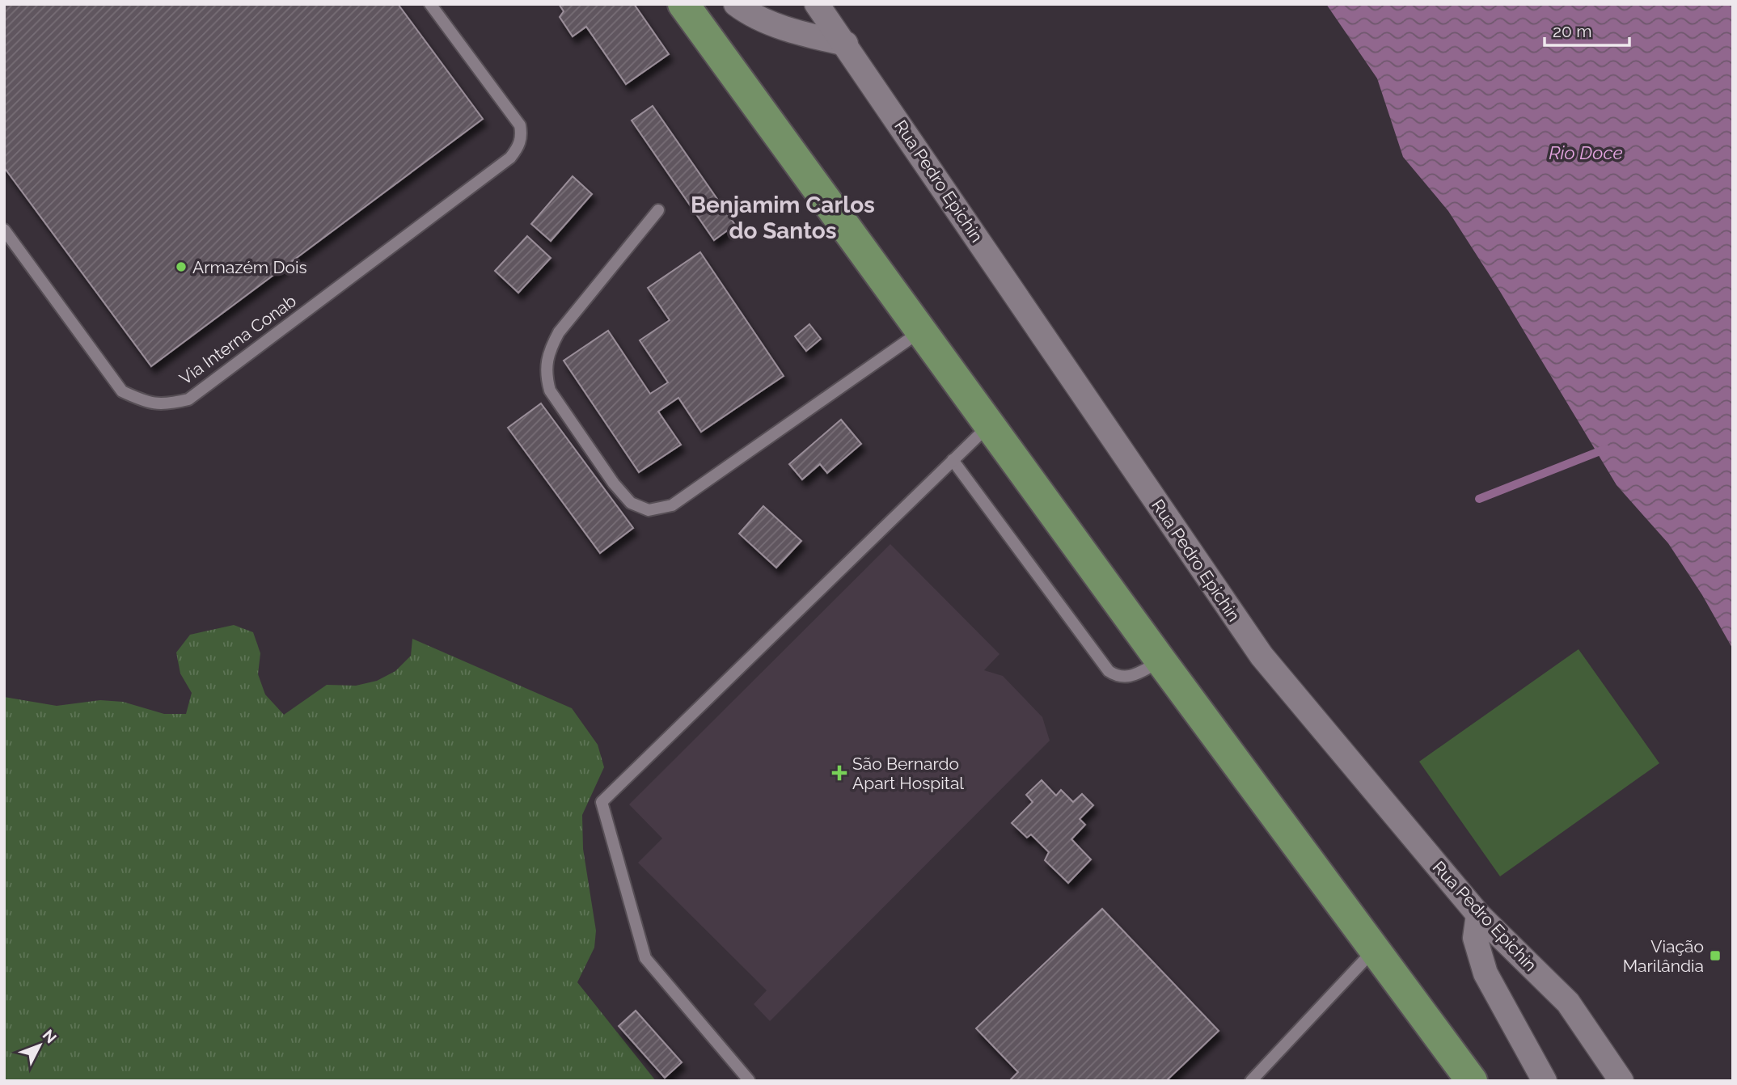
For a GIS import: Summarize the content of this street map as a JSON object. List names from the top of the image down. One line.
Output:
{"streets":{"street":["Rua Pedro Epichin"],"lane":["Via Interna Conab"]},"districts":["Benjamim Carlos do Santos"],"water":["Rio Doce"],"places":{"other":["Armazém Dois"],"health":["São Bernardo Apart Hospital"],"transit":["Viação Marilândia"]},"scale_bar":"20 m","north":"top right"}
